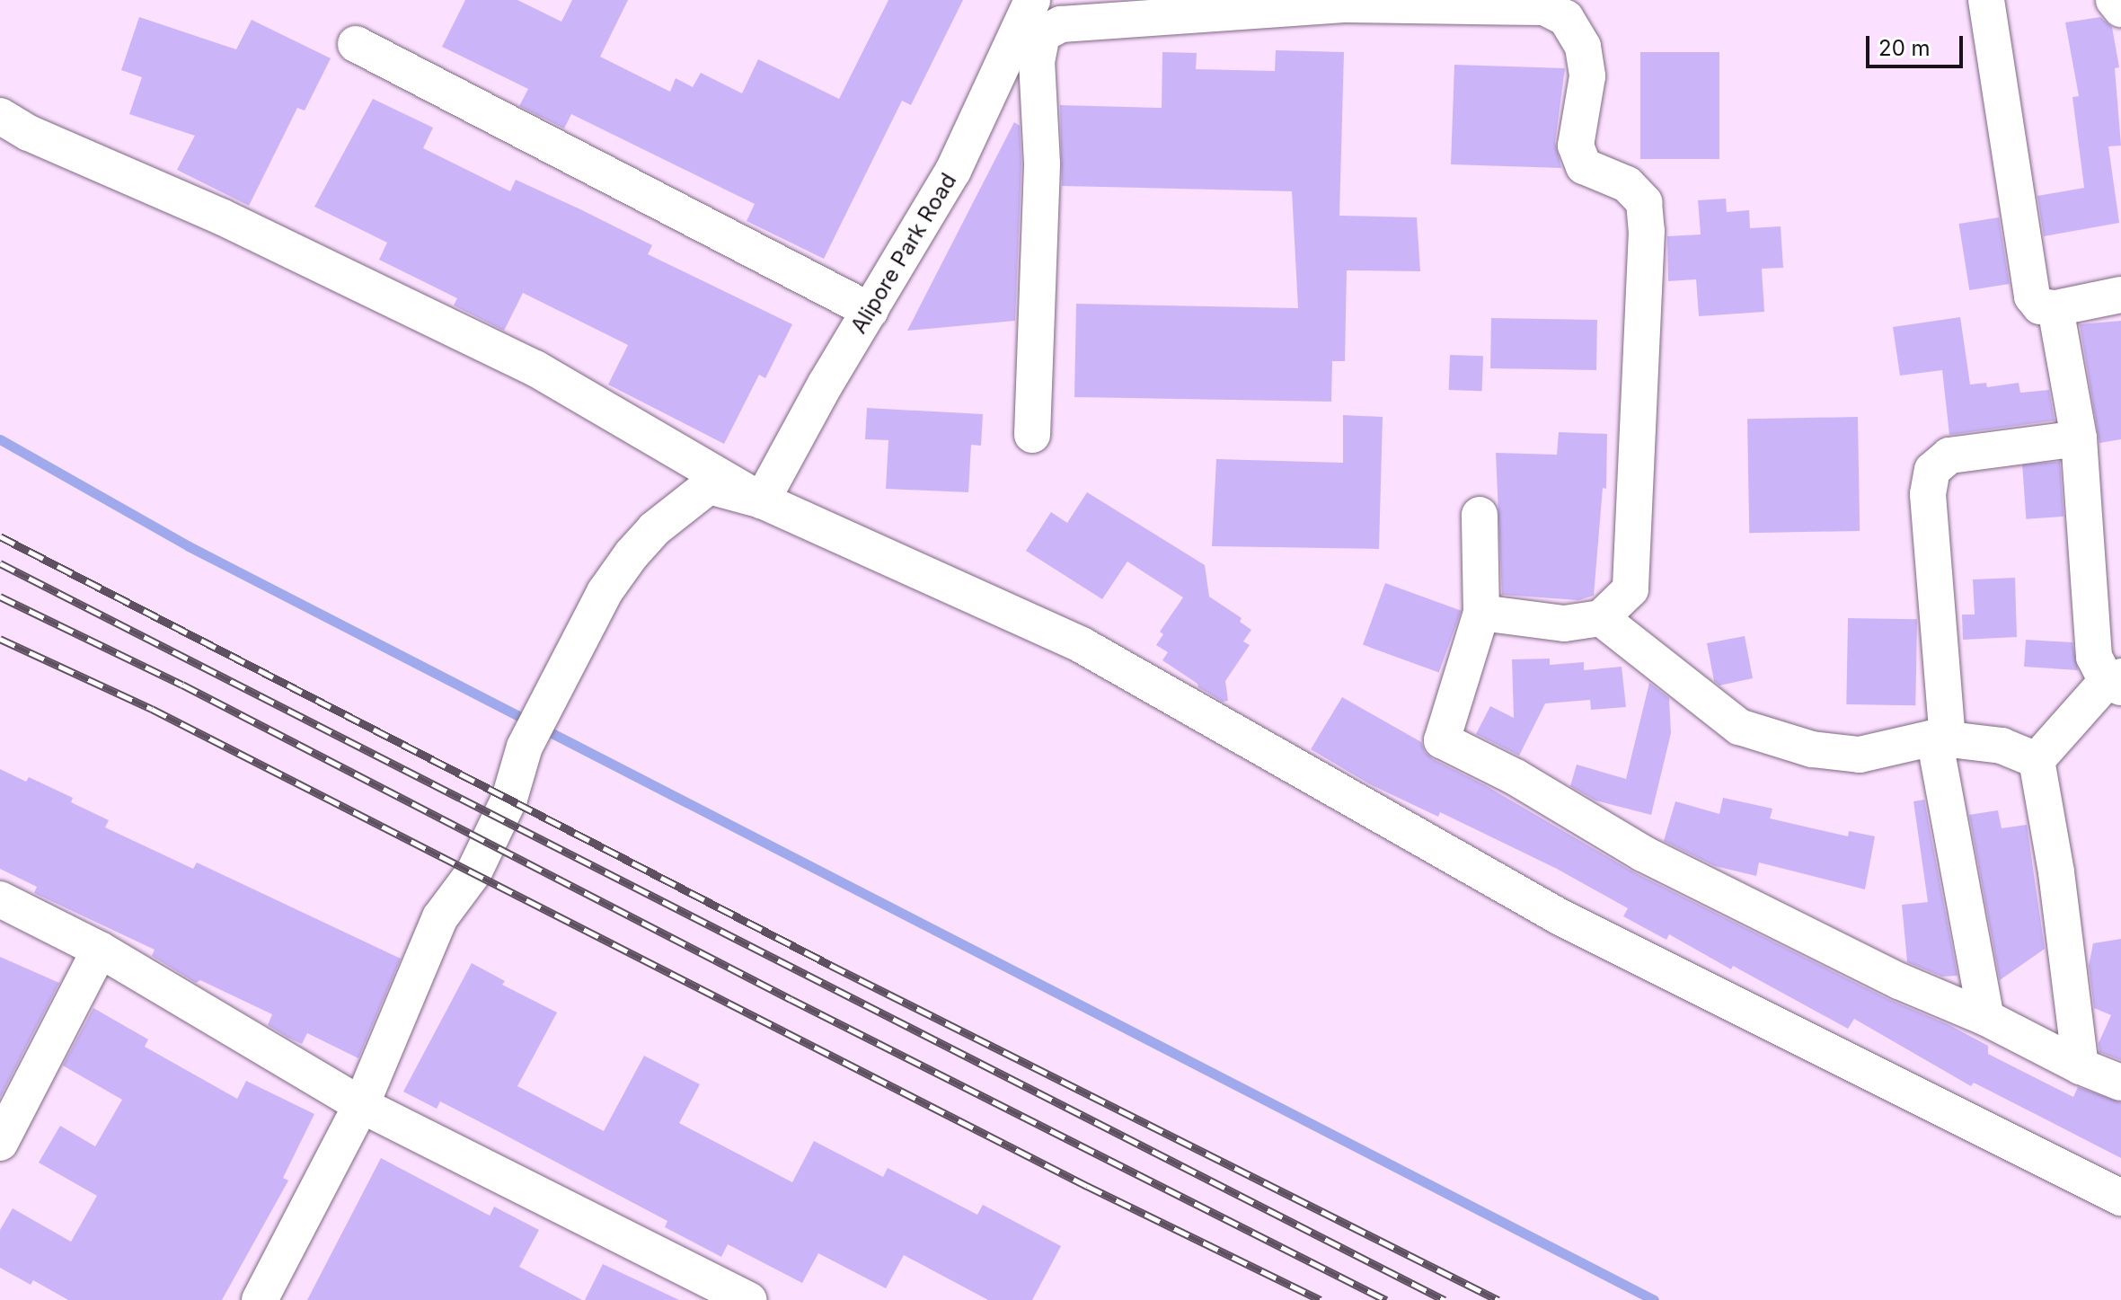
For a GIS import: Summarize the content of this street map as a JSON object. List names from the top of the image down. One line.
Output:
{"streets":{"street":["Alipore Park Road"]},"scale_bar":"20 m"}
